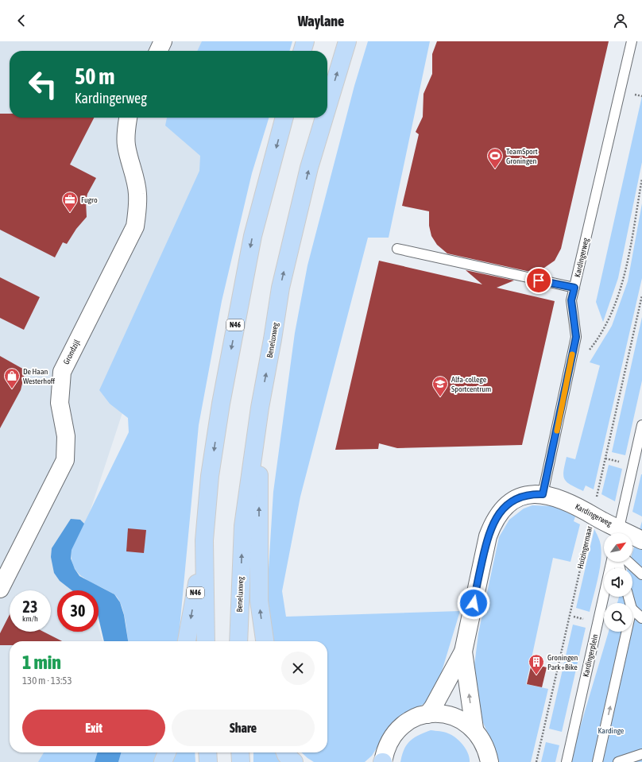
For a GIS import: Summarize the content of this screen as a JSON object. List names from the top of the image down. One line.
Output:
{"streets":{"highway":["N46","Beneluxweg"],"street":["Kardingerweg","Grondzijl"],"lane":["Kardingerplein"],"path":["Huizingermaar"]},"crossings":[["Kardingerweg","Huizingermaar"]],"parks":["Kardinge"],"places":{"sports":["TeamSport Groningen"],"office":["Fugro"],"shop":["De Haan Westerhoff"],"school or university":["Alfa-college Sportcentrum"],"building":["Groningen Park+Bike"]},"north":"top right","page":{"header":"Waylane","turn":["50 m","Kardingerweg"],"speed":"23 km/h","limit":"30","heading":["1 min","130 m · 13:53"],"buttons":["Exit","Share"]}}
